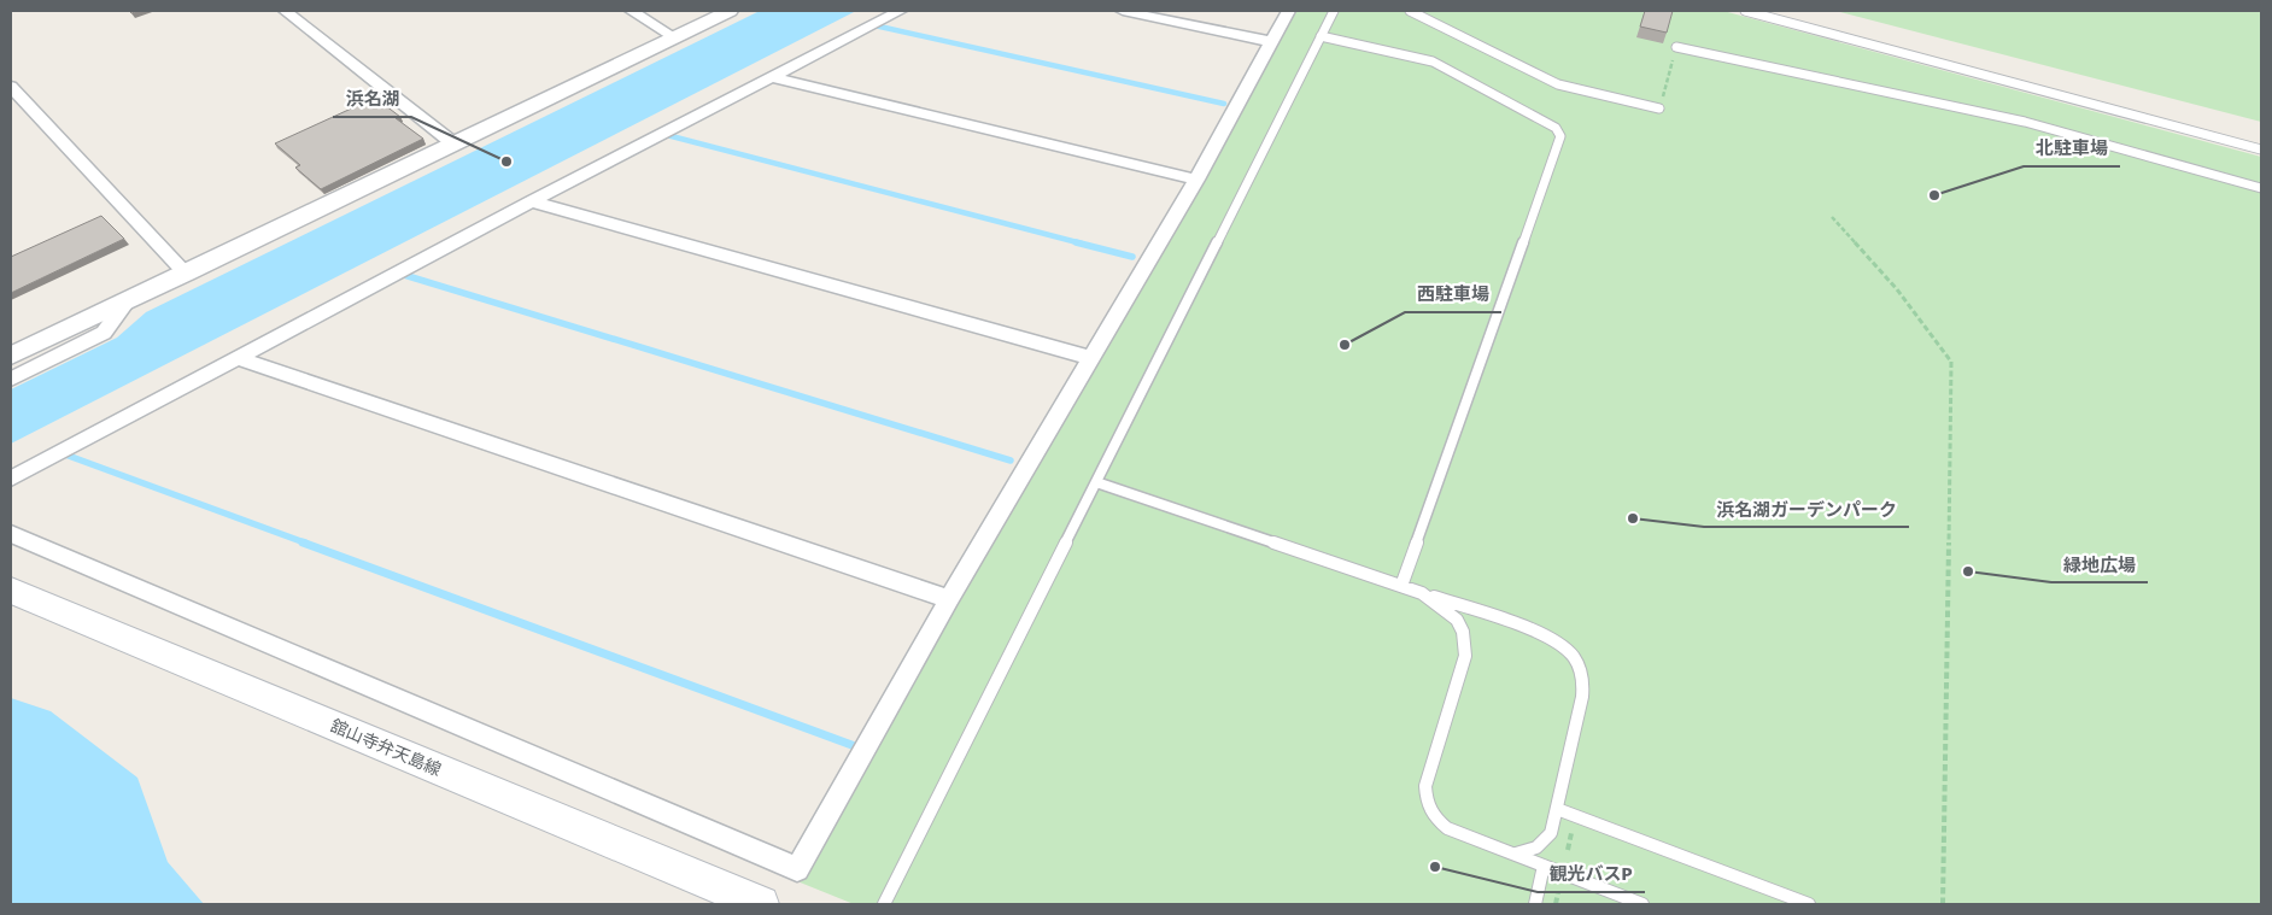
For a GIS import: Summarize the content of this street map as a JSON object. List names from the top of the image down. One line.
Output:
{"streets":{"main road":["舘山寺弁天島線"]},"places":["浜名湖","北駐車場","西駐車場","浜名湖ガーデンパーク","緑地広場","観光バスP"]}
